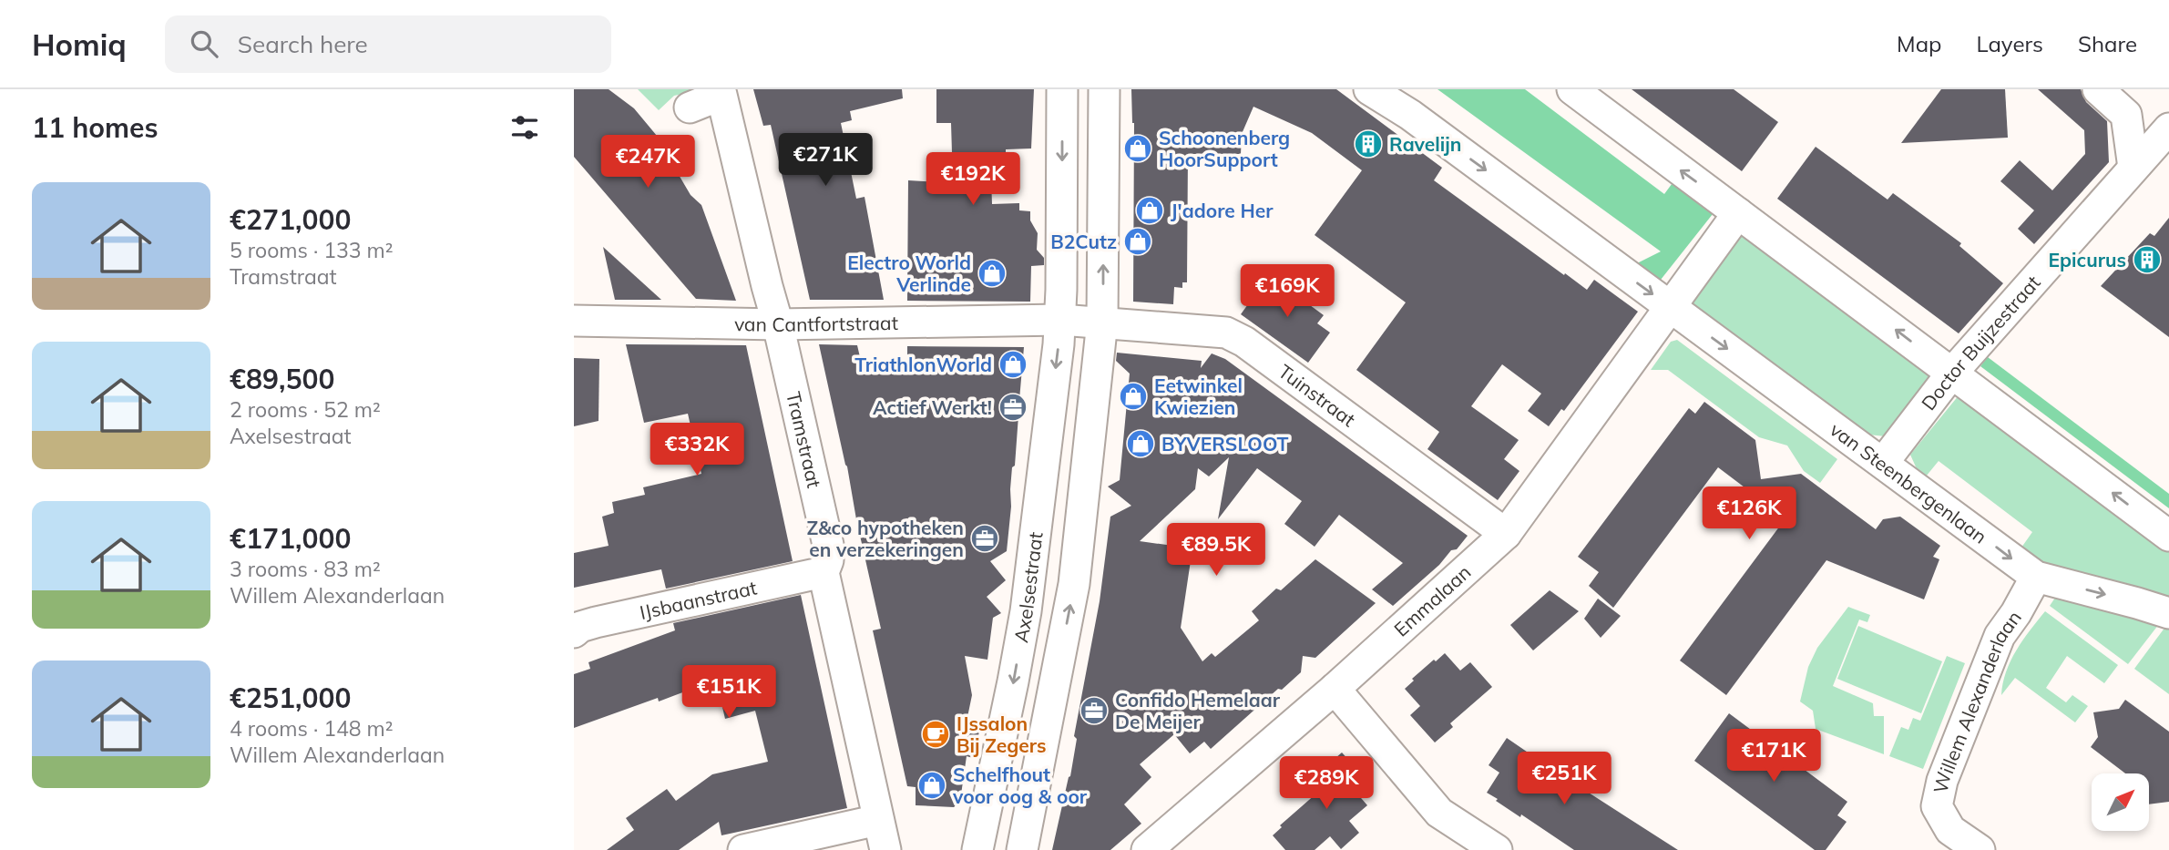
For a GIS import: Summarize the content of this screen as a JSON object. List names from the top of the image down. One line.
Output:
{"streets":{"street":["van Cantfortstraat","Doctor Buijzestraat","Tuinstraat","Tramstraat","van Steenbergenlaan","Axelsestraat","IJsbaanstraat","Emmalaan","Willem Alexanderlaan"]},"crossings":[["van Cantfortstraat","Tramstraat"],["van Cantfortstraat","Axelsestraat"],["Doctor Buijzestraat","van Steenbergenlaan"],["Tuinstraat","Emmalaan"],["Tramstraat","IJsbaanstraat"],["van Steenbergenlaan","Emmalaan"],["van Steenbergenlaan","Willem Alexanderlaan"]],"places":{"building":["Ravelijn","Epicurus"],"shop":["Schoonenberg HoorSupport","J'adore Her","B2Cutz","Electro World Verlinde","TriathlonWorld","Eetwinkel Kwiezien","BYVERSLOOT","Schelfhout voor oog & oor"],"office":["Actief Werkt!","Z&co hypotheken en verzekeringen","Confido Hemelaar De Meijer"],"cafe":["IJssalon Bij Zegers"]},"north":"top right","page":{"header":"Homiq","search":"Search here","nav":["Map","Layers","Share"],"heading":"11 homes","price":["€271K","€247K","€192K","€169K","€332K","€126K","€89.5K","€151K","€171K","€251K","€289K"],"list":[{"name":"€271,000","note":"5 rooms · 133 m² · Tramstraat"},{"name":"€89,500","note":"2 rooms · 52 m² · Axelsestraat"},{"name":"€171,000","note":"3 rooms · 83 m² · Willem Alexanderlaan"},{"name":"€251,000","note":"4 rooms · 148 m² · Willem Alexanderlaan"}]}}
